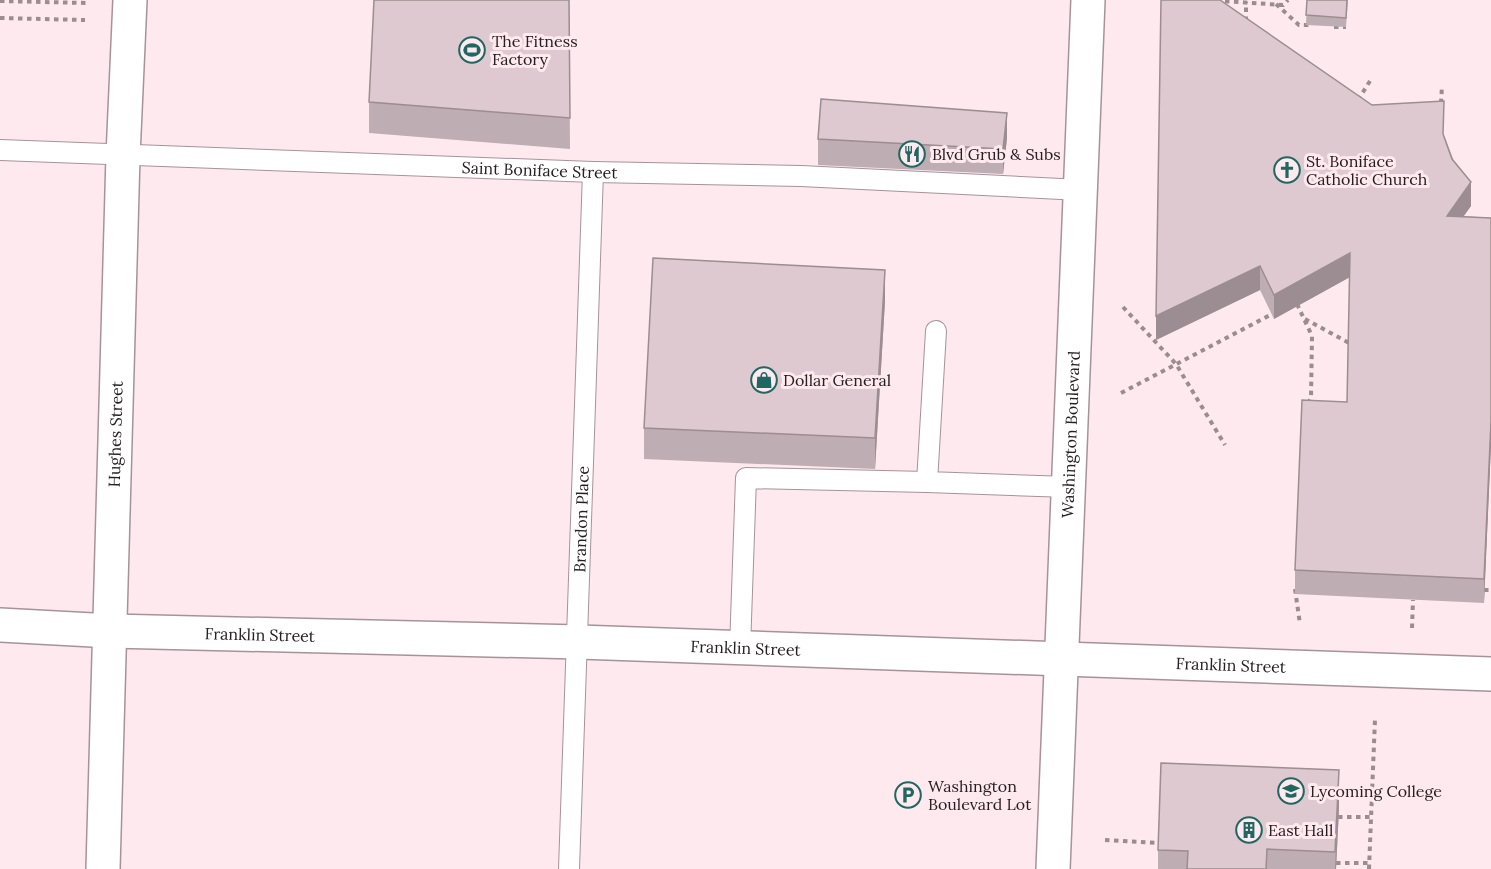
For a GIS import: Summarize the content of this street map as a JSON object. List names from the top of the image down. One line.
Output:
{"streets":{"street":["Hughes Street","Washington Boulevard","Franklin Street"],"lane":["Saint Boniface Street","Brandon Place"]},"crossings":[["Saint Boniface Street","Hughes Street"],["Saint Boniface Street","Washington Boulevard"],["Saint Boniface Street","Brandon Place"],["Hughes Street","Franklin Street"],["Washington Boulevard","Franklin Street"],["Brandon Place","Franklin Street"]],"places":{"sports":["The Fitness Factory"],"restaurant":["Blvd Grub & Subs"],"church":["St. Boniface Catholic Church"],"shop":["Dollar General"],"school or university":["Lycoming College"],"parking":["Washington Boulevard Lot"],"building":["East Hall"]}}
